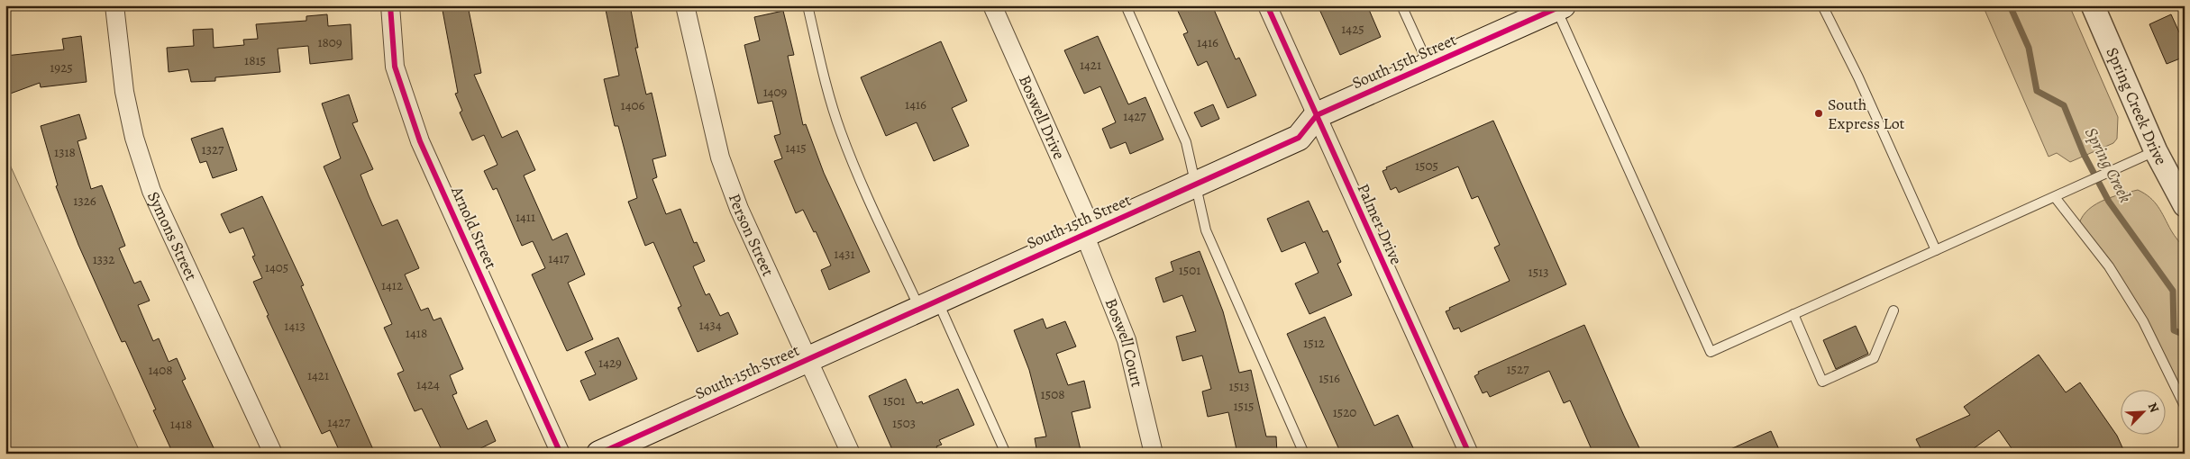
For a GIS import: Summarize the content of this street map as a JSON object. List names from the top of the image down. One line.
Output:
{"streets":{"main road":["South 15th Street"],"street":["Spring Creek Drive","Boswell Drive","Palmer Drive","Arnold Street","Person Street","Symons Street","Boswell Court"]},"crossings":[["South 15th Street","Boswell Drive"],["South 15th Street","Palmer Drive"],["South 15th Street","Person Street"],["South 15th Street","Boswell Court"],["Boswell Drive","Boswell Court"]],"water":["Spring Creek"],"places":["South Express Lot"],"house_numbers":["1425","1809","1416","1815","1421","1925","1409","1416","1406","1427","1415","1327","1318","1505","1326","1411","1431","1417","1332","1405","1501","1513","1412","1434","1413","1418","1512","1429","1527","1408","1421","1516","1424","1513","1508","1501","1515","1520","1427","1503","1418"],"north":"top right"}
